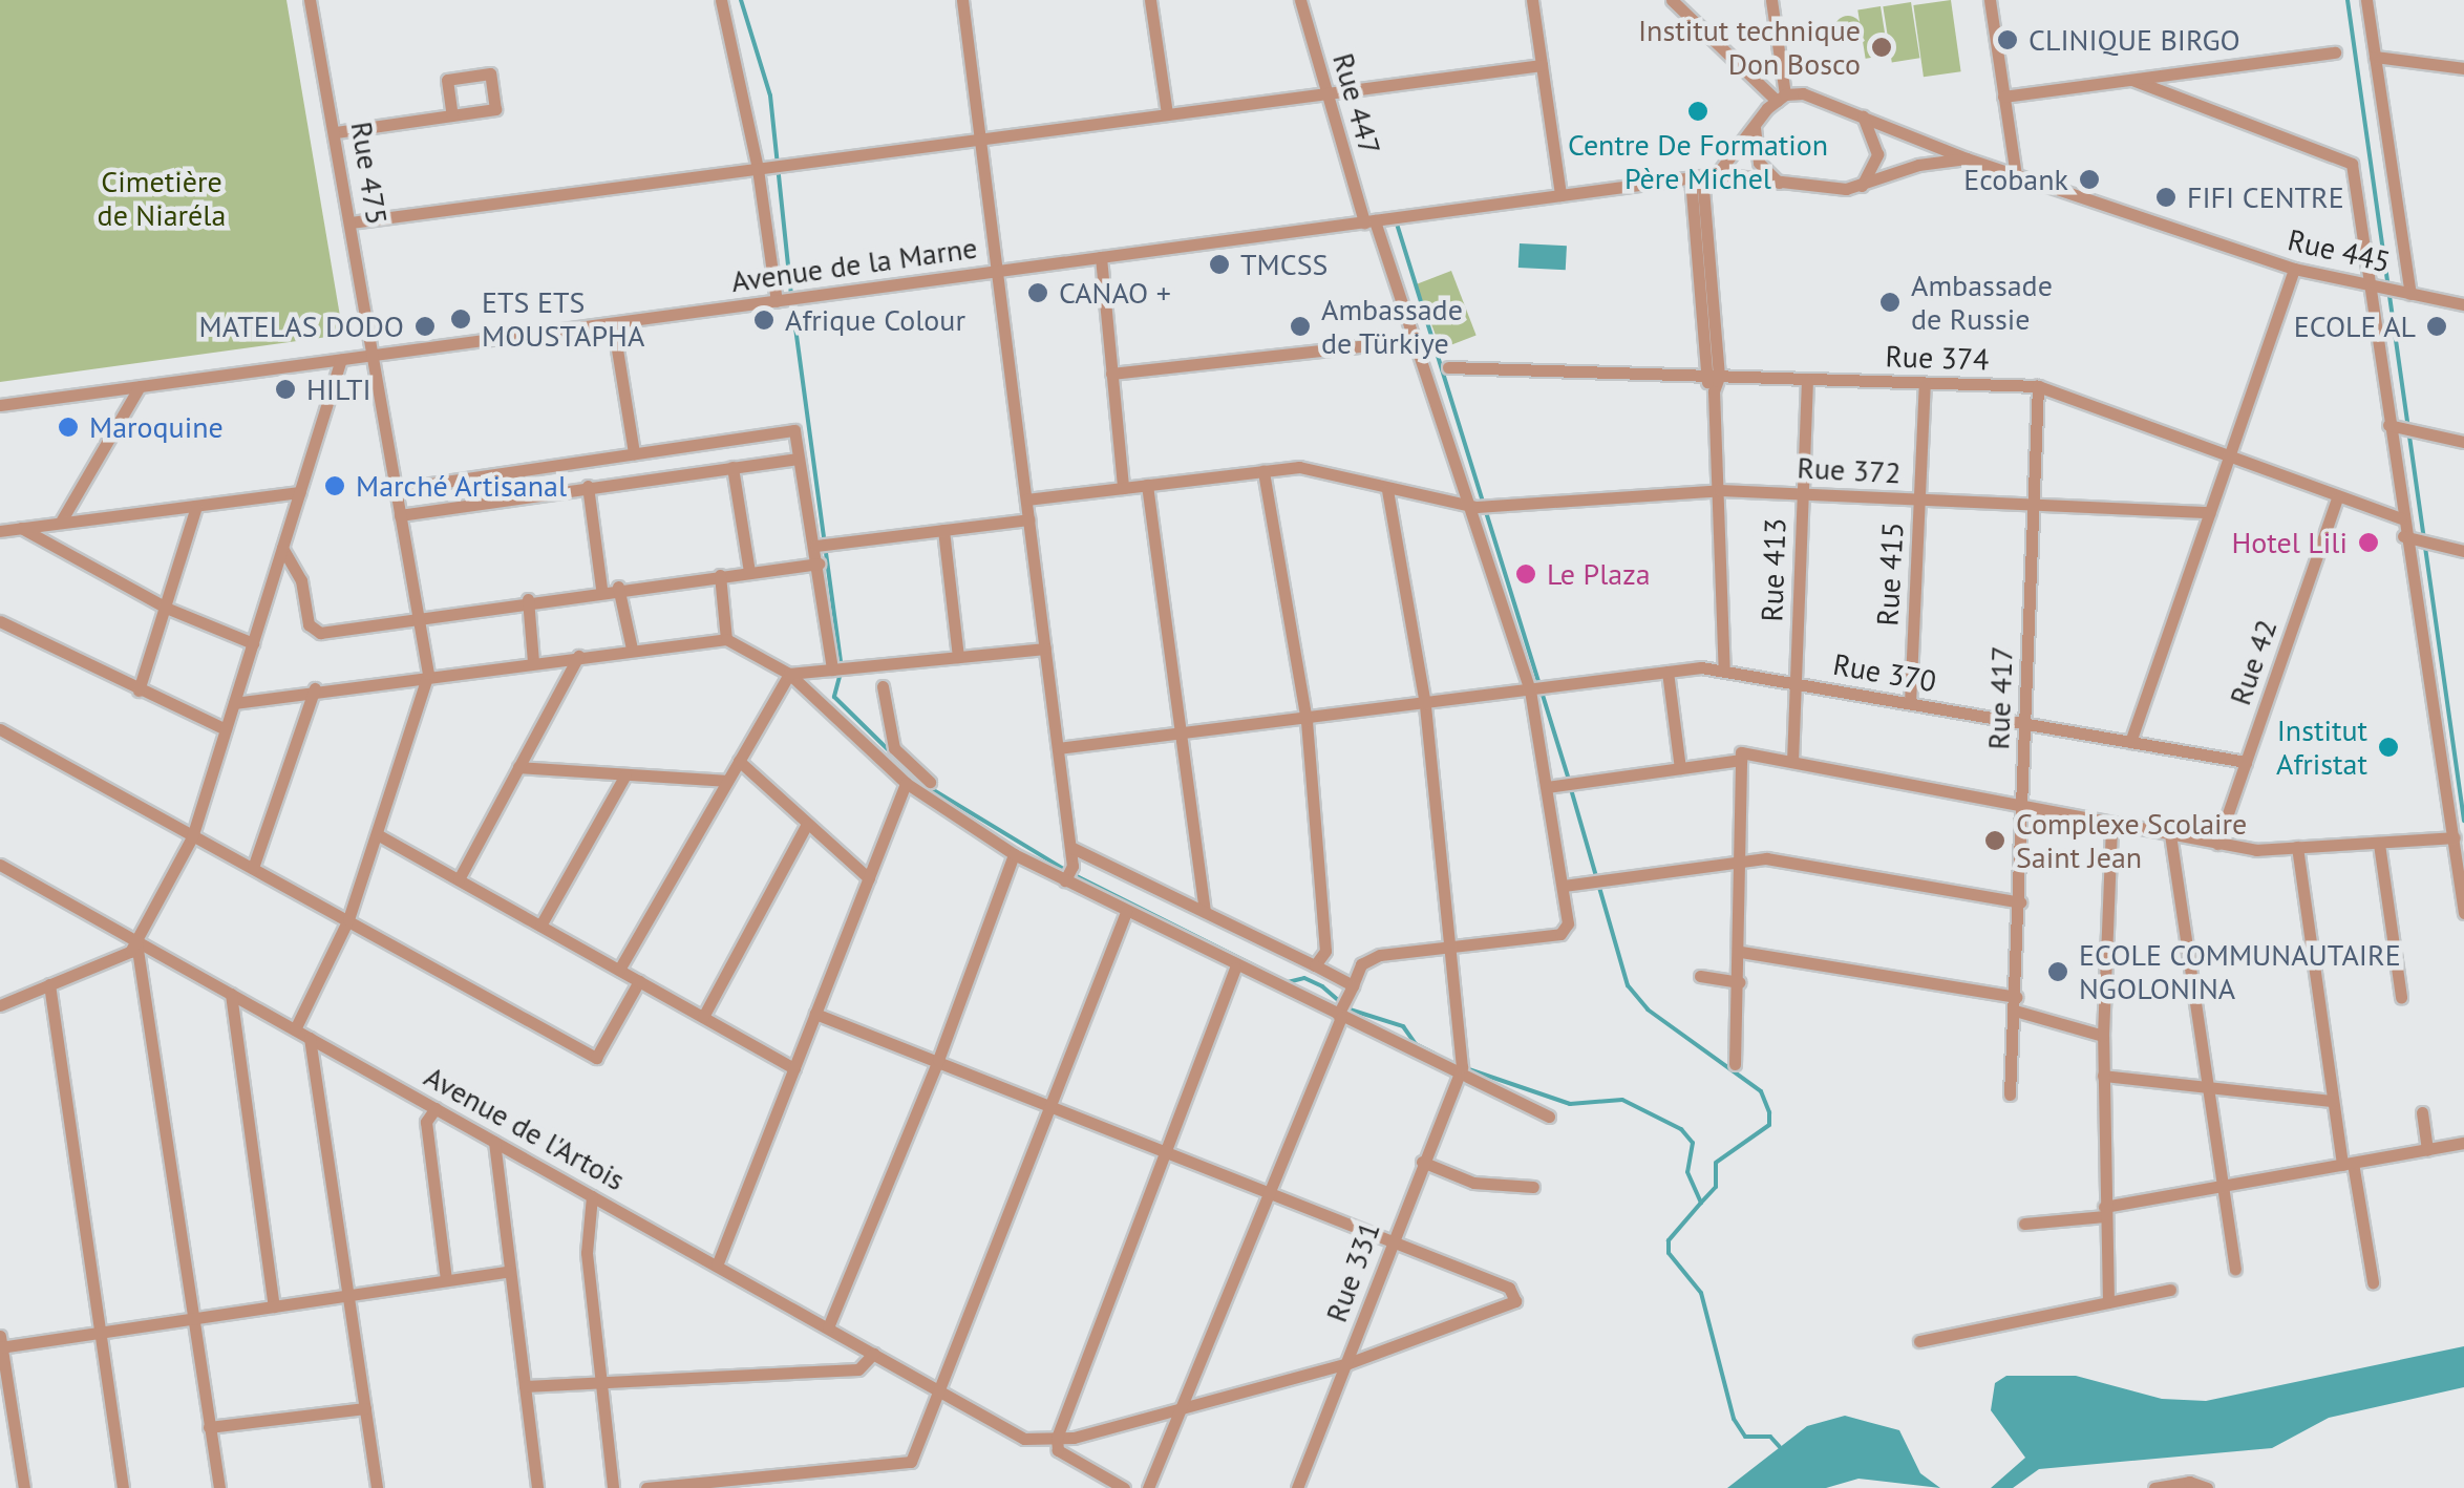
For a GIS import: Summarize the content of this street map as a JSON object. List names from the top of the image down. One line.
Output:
{"streets":{"street":["Rue 447","Rue 475","Rue 445","Avenue de la Marne","Rue 374","Rue 372","Rue 413","Rue 415","Rue 42","Rue 370","Rue 417","Avenue de l'Artois","Rue 331"]},"crossings":[["Rue 447","Avenue de la Marne"],["Rue 447","Rue 372"],["Rue 447","Rue 370"],["Rue 475","Avenue de la Marne"],["Rue 445","Avenue de la Marne"],["Rue 374","Rue 413"],["Rue 374","Rue 415"],["Rue 374","Rue 42"],["Rue 374","Rue 417"],["Rue 372","Rue 413"],["Rue 372","Rue 415"],["Rue 372","Rue 417"],["Rue 413","Rue 370"],["Rue 415","Rue 370"],["Rue 42","Rue 370"],["Rue 370","Rue 417"]],"parks":["Cimetière de Niaréla"],"places":["CLINIQUE BIRGO","Institut technique Don Bosco","Centre De Formation Père Michel","Ecobank","FIFI CENTRE","TMCSS","CANAO +","Ambassade de Russie","ETS ETS MOUSTAPHA","Afrique Colour","MATELAS DODO","Ambassade de Türkiye","ECOLE AL","HILTI","Maroquine","Marché Artisanal","Hotel Lili","Le Plaza","Institut Afristat","Complexe Scolaire Saint Jean","ECOLE COMMUNAUTAIRE NGOLONINA"]}
